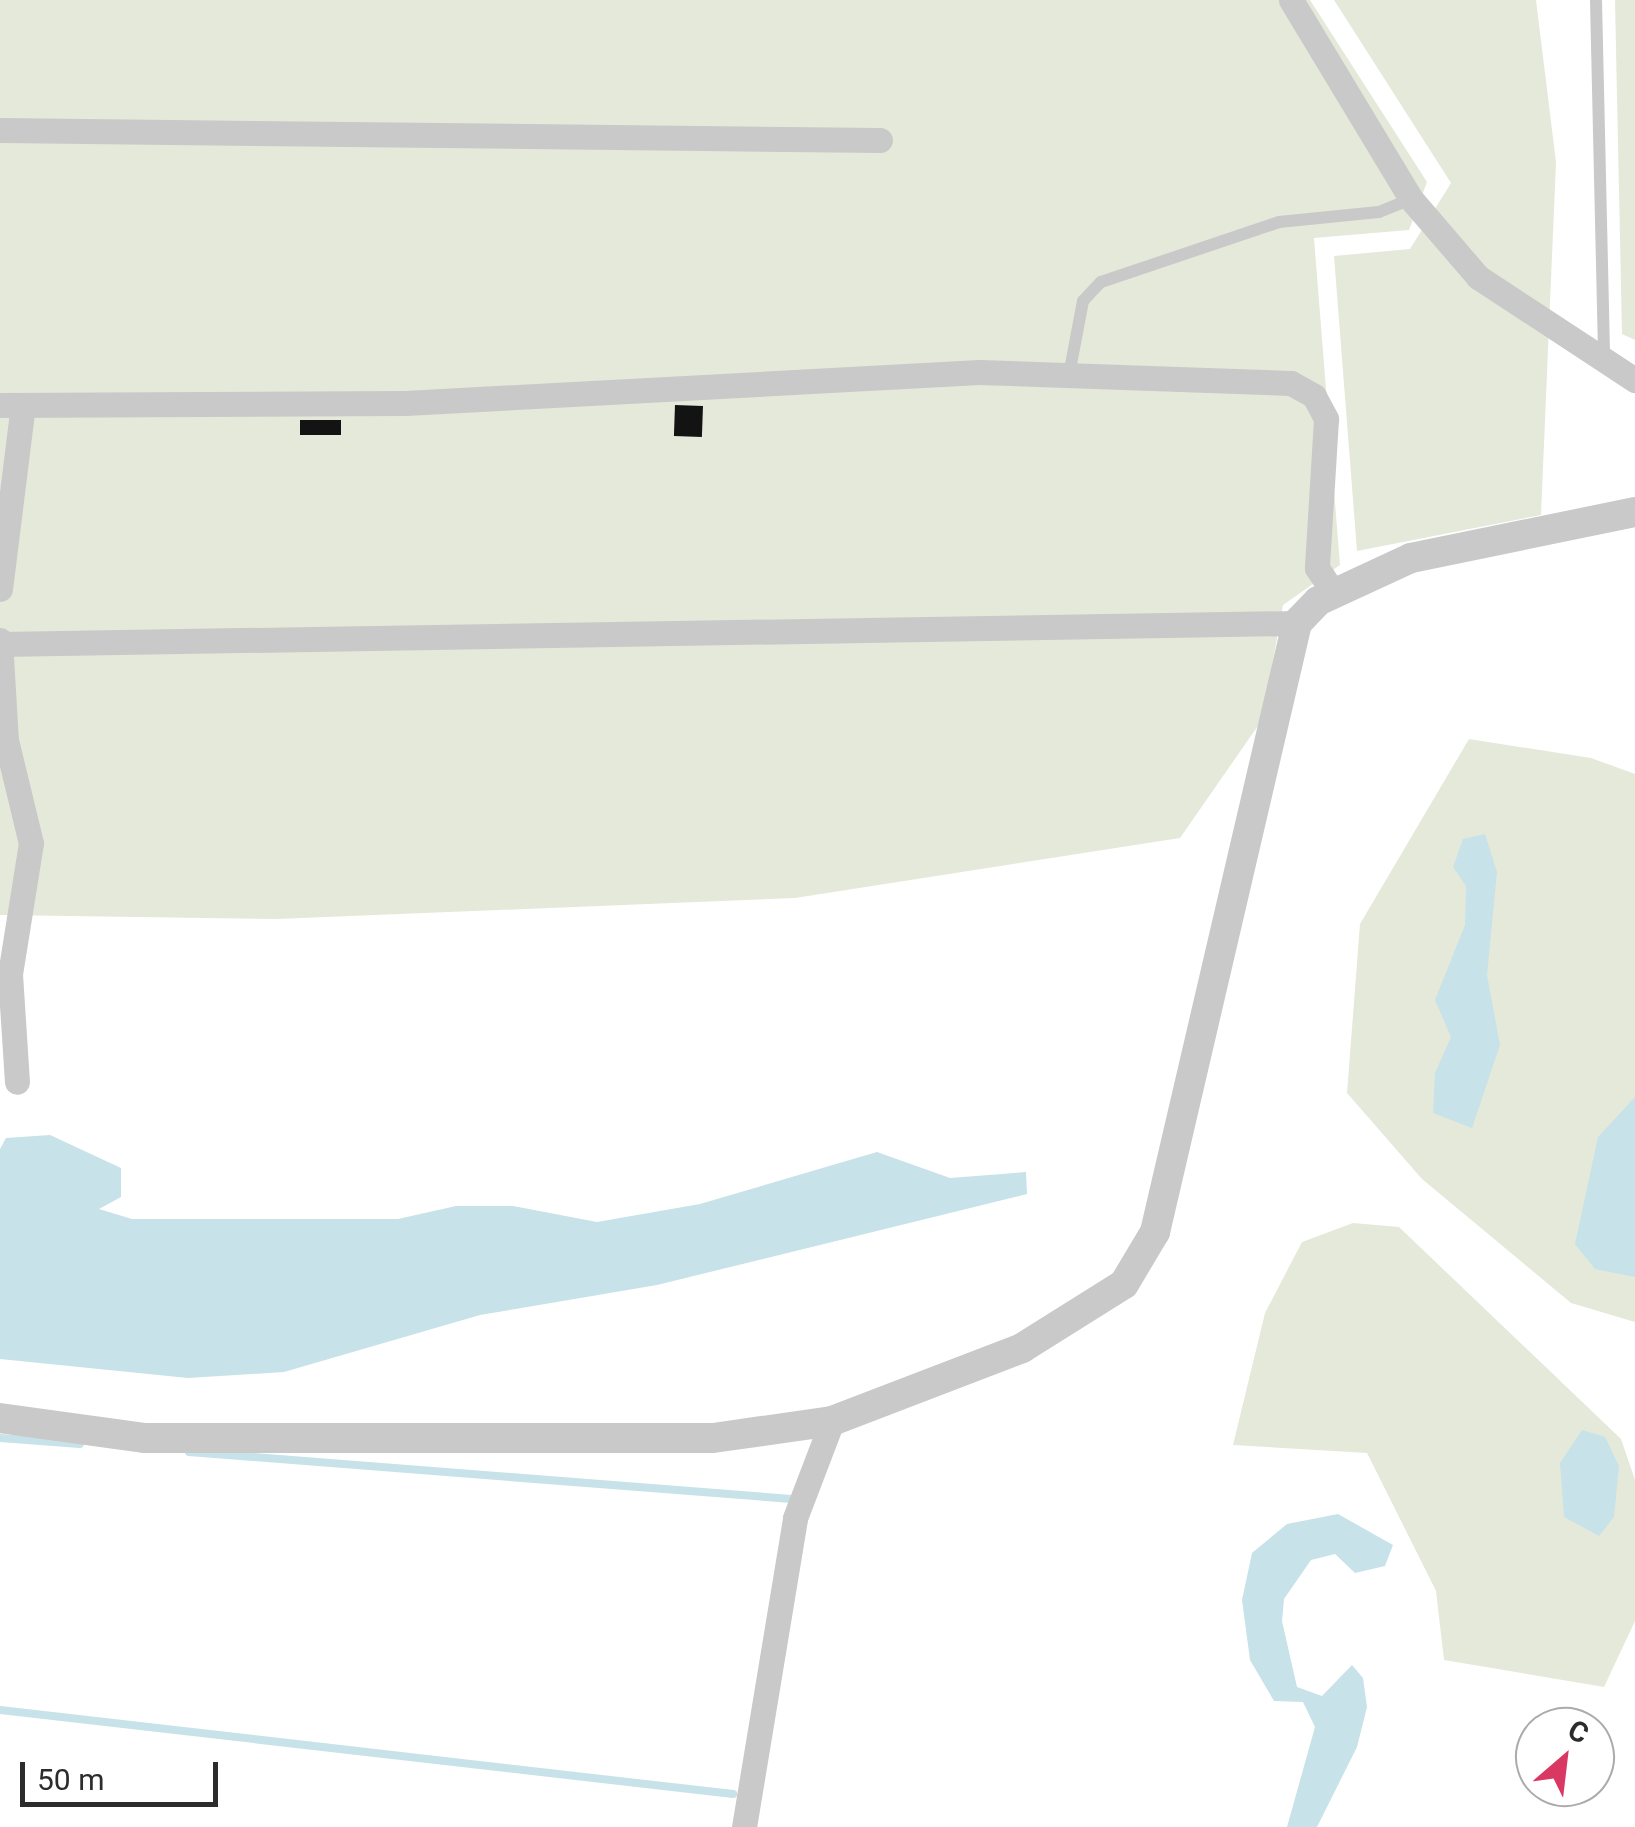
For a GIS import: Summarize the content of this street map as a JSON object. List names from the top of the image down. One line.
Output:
{"scale_bar":"50 m","north":"top right"}
